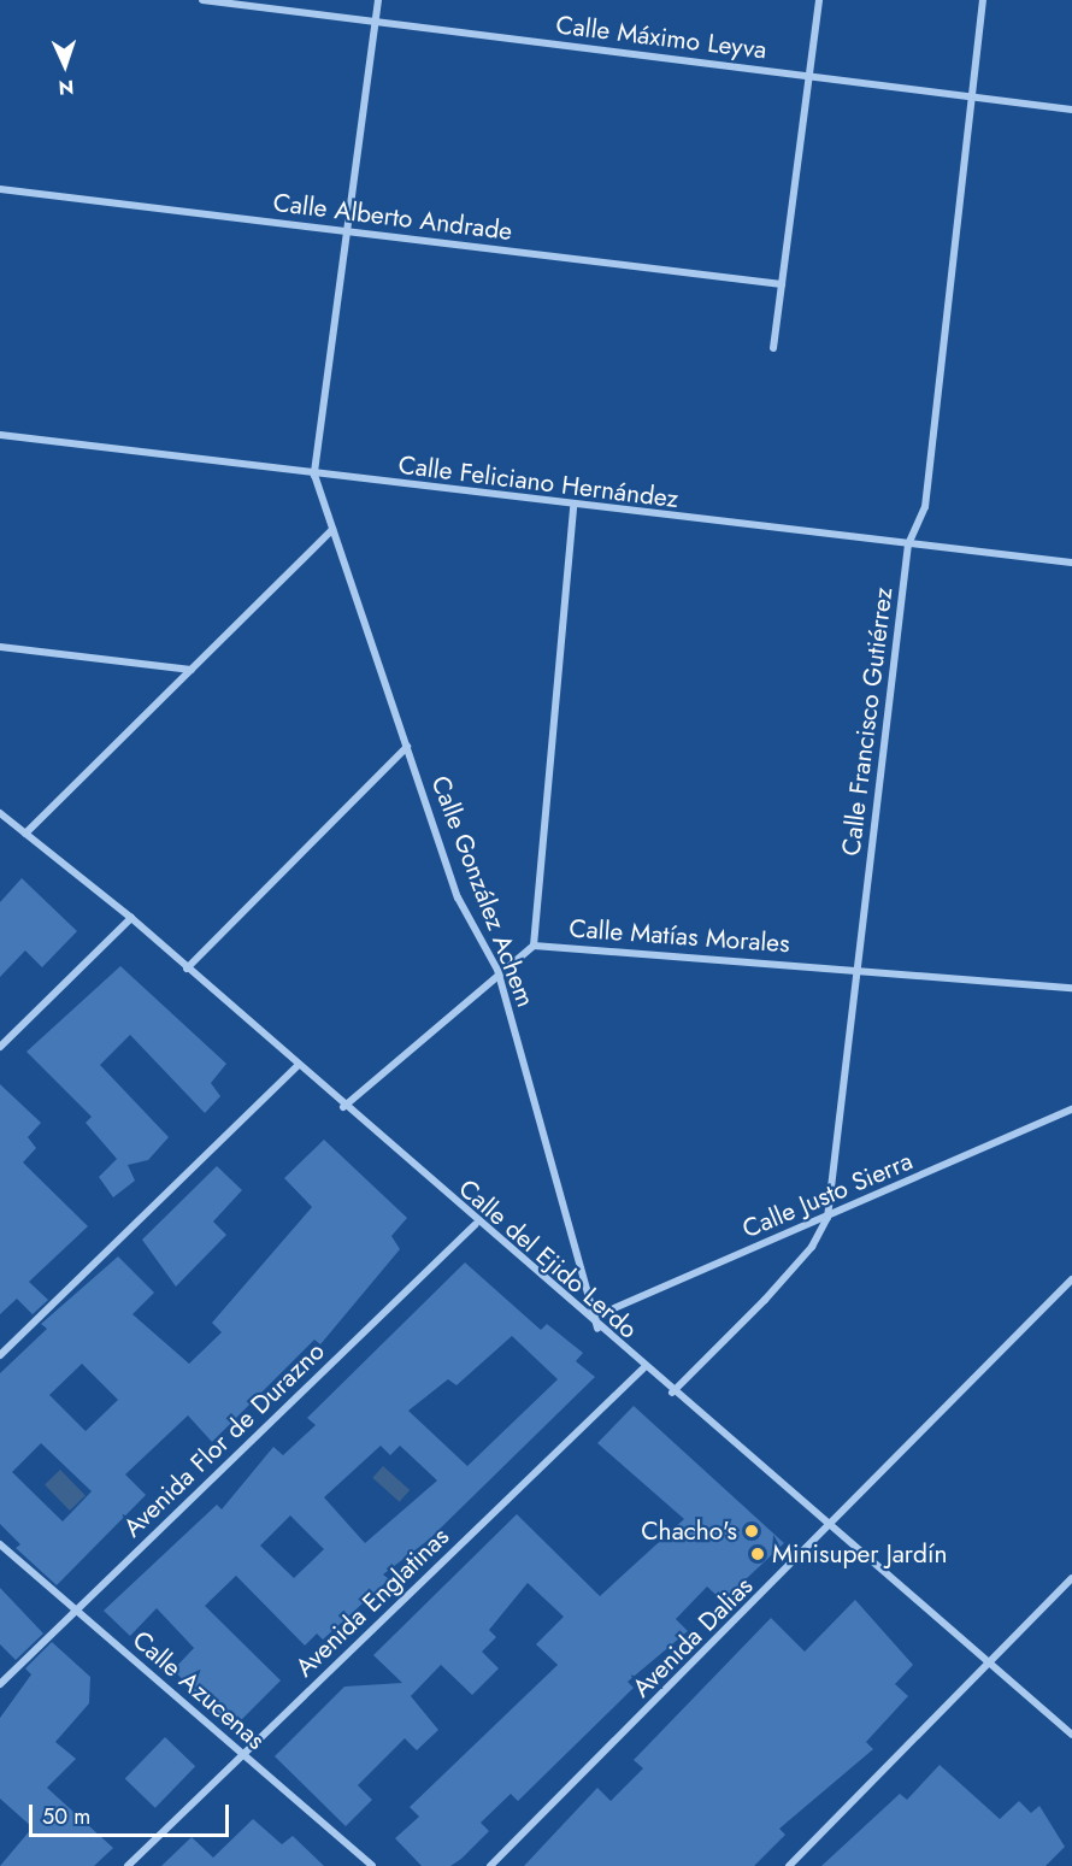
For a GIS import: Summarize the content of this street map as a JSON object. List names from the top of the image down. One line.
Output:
{"streets":{"street":["Calle Máximo Leyva","Calle Alberto Andrade","Calle Feliciano Hernández","Calle Francisco Gutiérrez","Calle González Achem","Calle Matías Morales","Calle Justo Sierra","Calle del Ejido Lerdo","Avenida Flor de Durazno","Avenida Englatinas","Avenida Dalias","Calle Azucenas"]},"crossings":[["Calle Máximo Leyva","Calle Francisco Gutiérrez"],["Calle Feliciano Hernández","Calle Francisco Gutiérrez"],["Calle Feliciano Hernández","Calle González Achem"],["Calle Francisco Gutiérrez","Calle Matías Morales"],["Calle Francisco Gutiérrez","Calle Justo Sierra"],["Calle Francisco Gutiérrez","Calle del Ejido Lerdo"],["Calle González Achem","Calle Matías Morales"],["Calle González Achem","Calle Justo Sierra"],["Calle González Achem","Calle del Ejido Lerdo"],["Calle Matías Morales","Calle del Ejido Lerdo"],["Calle del Ejido Lerdo","Avenida Flor de Durazno"],["Calle del Ejido Lerdo","Avenida Englatinas"],["Calle del Ejido Lerdo","Avenida Dalias"],["Avenida Flor de Durazno","Calle Azucenas"],["Avenida Englatinas","Calle Azucenas"]],"places":["Chacho's","Minisuper Jardín"],"scale_bar":"50 m","north":"bottom"}
